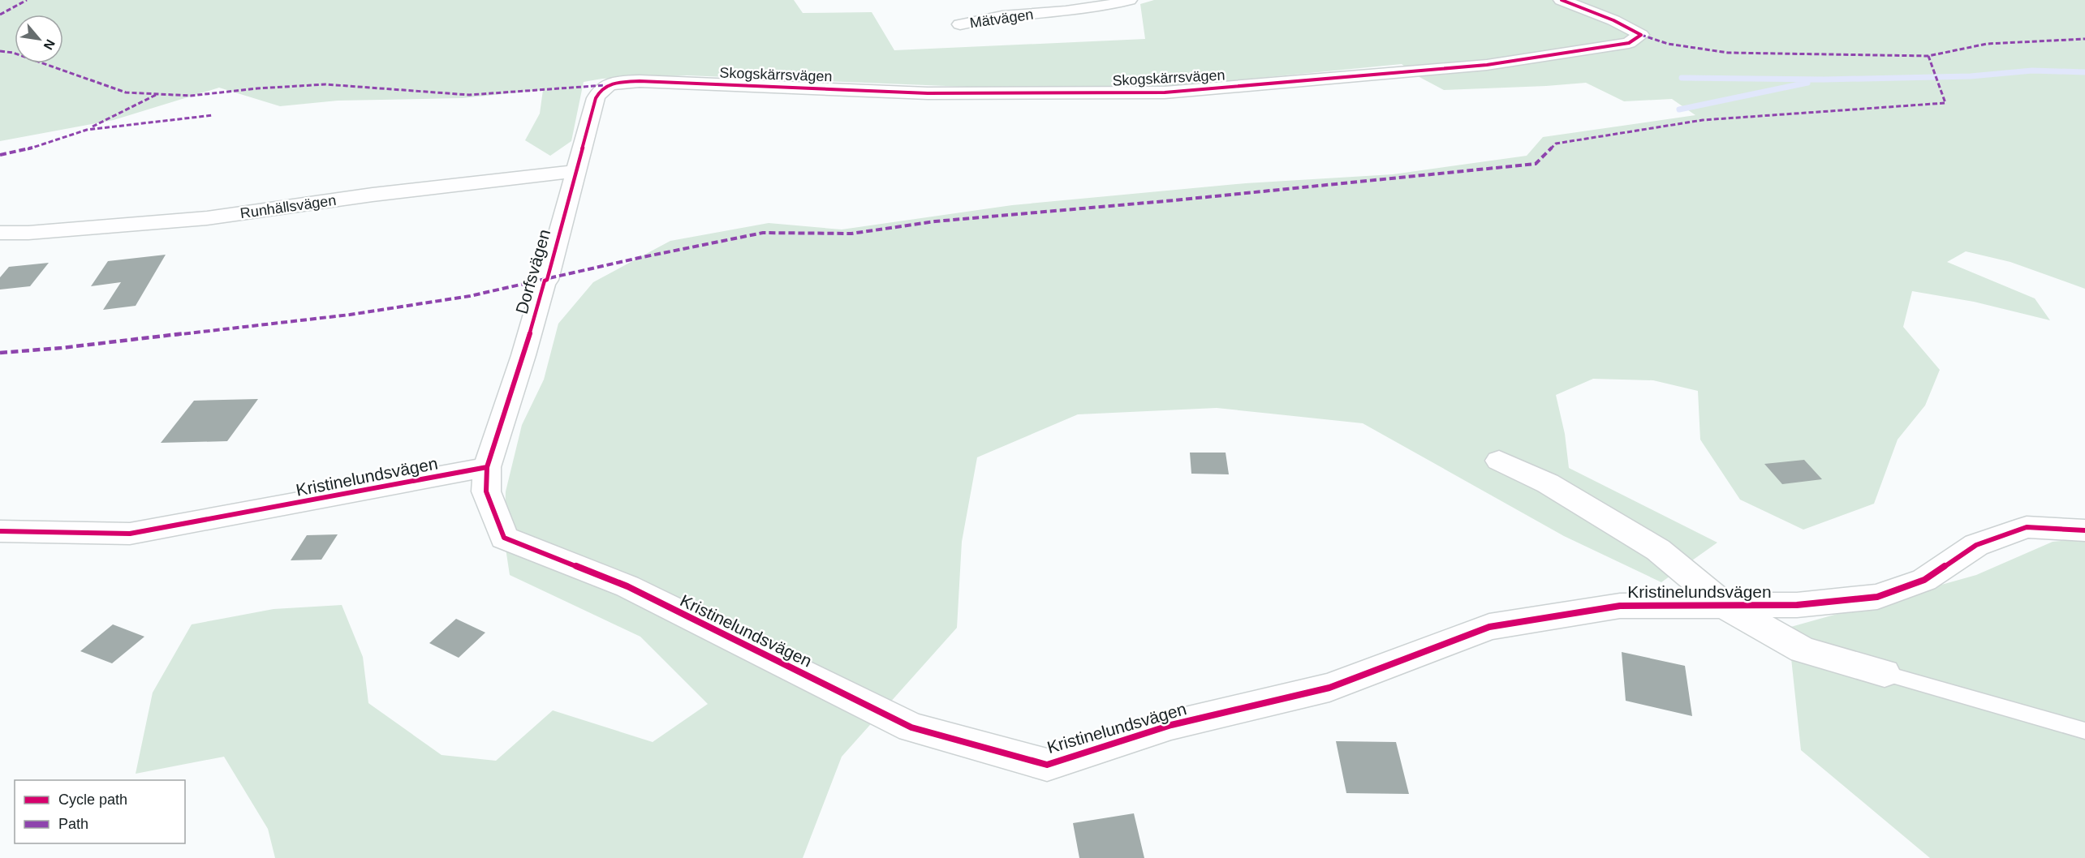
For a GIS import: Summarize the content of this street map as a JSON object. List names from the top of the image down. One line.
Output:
{"streets":{"street":["Mätvägen","Skogskärrsvägen","Runhällsvägen","Dorfsvägen","Kristinelundsvägen"]},"crossings":[["Skogskärrsvägen","Dorfsvägen"],["Runhällsvägen","Dorfsvägen"],["Dorfsvägen","Kristinelundsvägen"]],"legend":["Cycle path","Path"],"north":"bottom right"}
